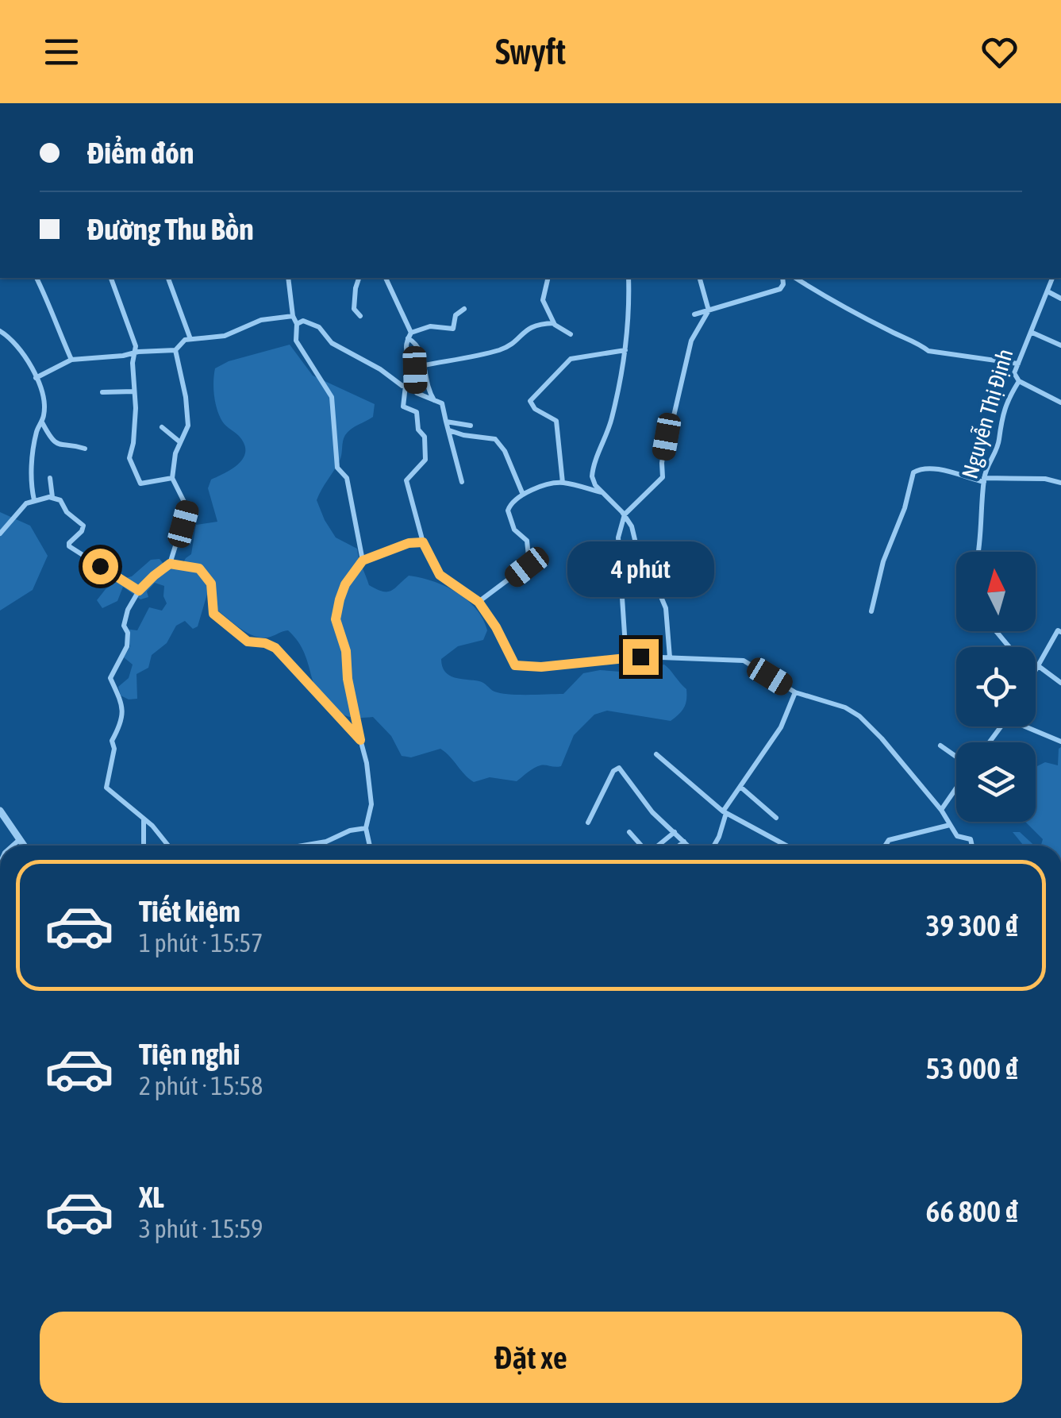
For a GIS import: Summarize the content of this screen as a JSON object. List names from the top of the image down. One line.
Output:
{"streets":{"street":["Nguyễn Thị Định"]},"north":"top","page":{"header":"Swyft","banner":["Điểm đón","Đường Thu Bồn"],"bubble":"4 phút","list":[{"name":"Tiết kiệm","note":"1 phút · 15:57","value":"39 300 ₫"},{"name":"Tiện nghi","note":"2 phút · 15:58","value":"53 000 ₫"},{"name":"XL","note":"3 phút · 15:59","value":"66 800 ₫"}],"buttons":"Đặt xe"}}
